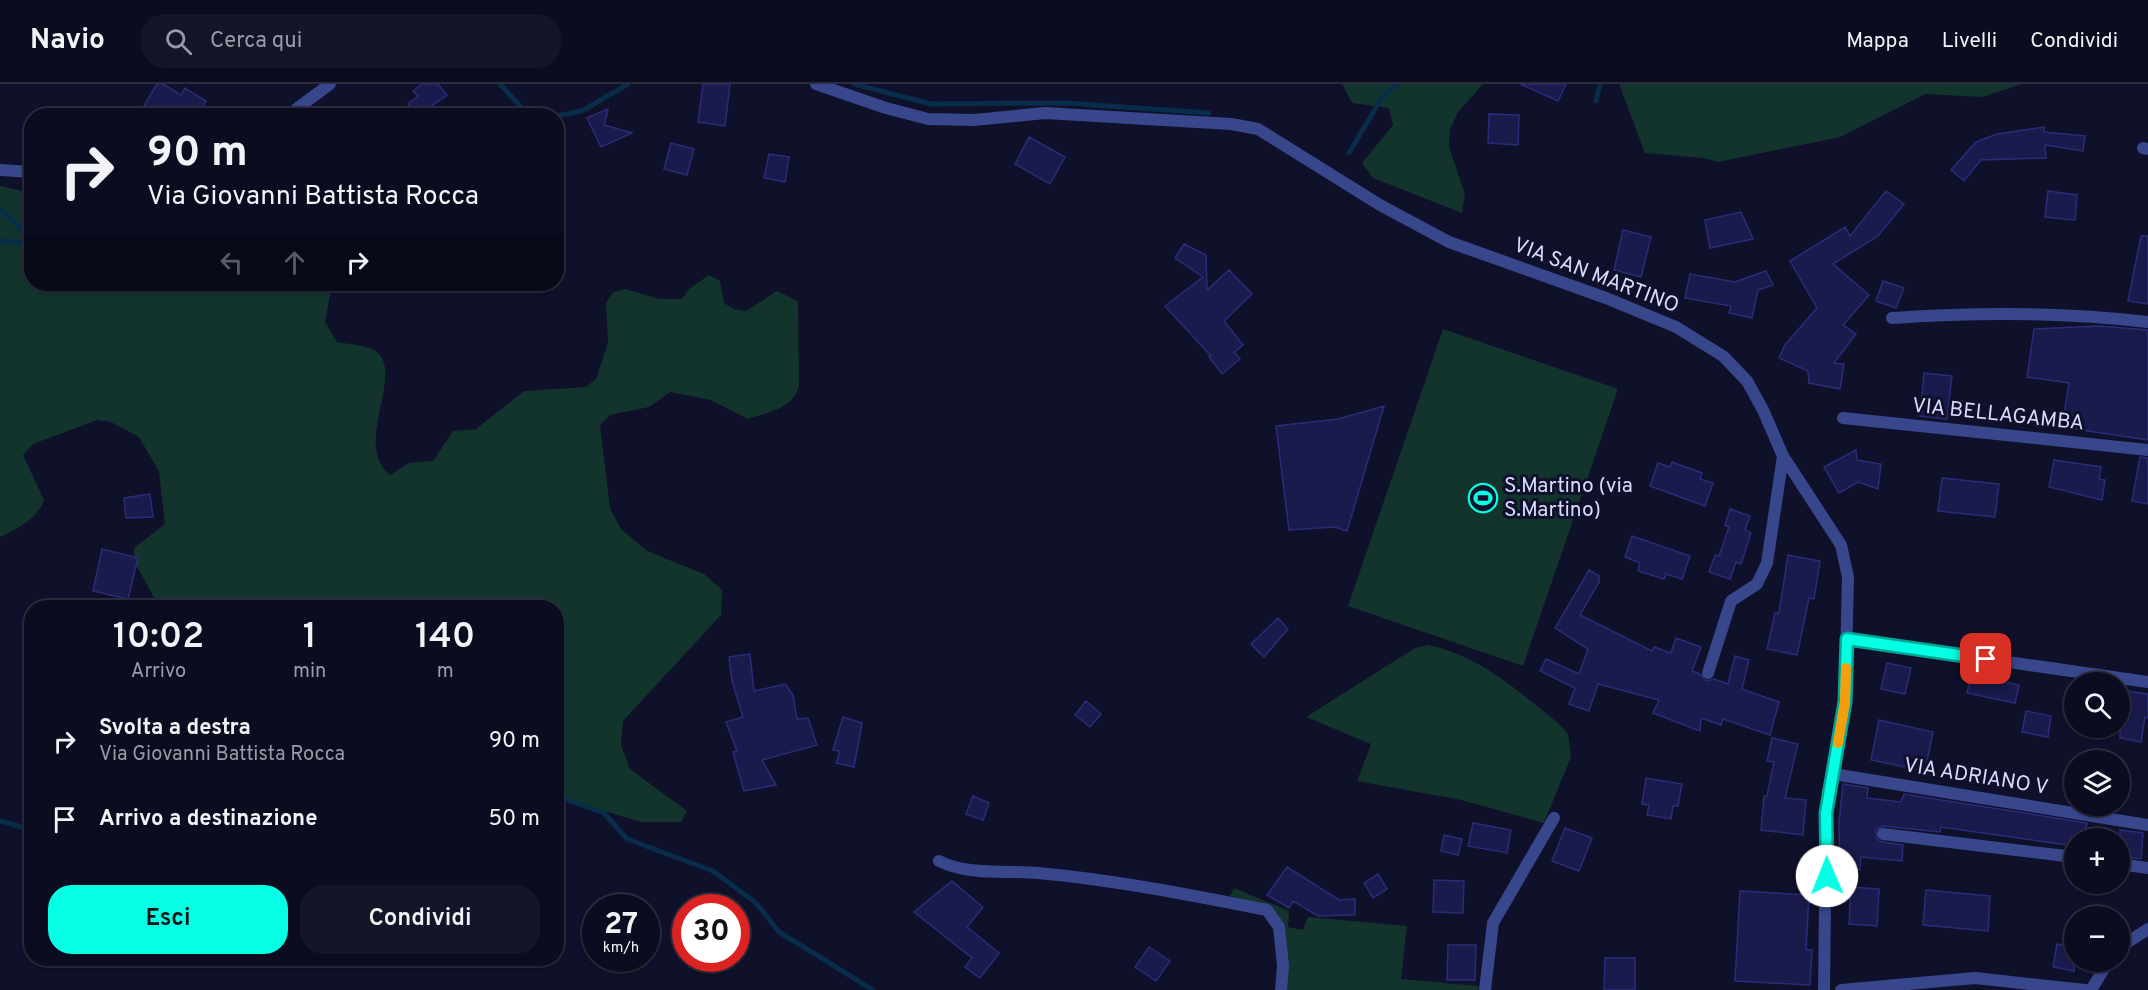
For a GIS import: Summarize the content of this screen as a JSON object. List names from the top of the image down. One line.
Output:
{"streets":{"street":["VIA SAN MARTINO","VIA BELLAGAMBA","VIA ADRIANO V"]},"crossings":[["VIA SAN MARTINO","VIA ADRIANO V"]],"places":{"sports":["S.Martino (via S.Martino)"]},"page":{"header":"Navio","search":"Cerca qui","nav":["Mappa","Livelli","Condividi"],"turn":["90 m","Via Giovanni Battista Rocca"],"eta":["10:02","Arrivo","1","min","140","m"],"map_buttons":["+","−"],"list":[{"name":"Svolta a destra","note":"Via Giovanni Battista Rocca","value":"90 m"},{"name":"Arrivo a destinazione","value":"50 m"}],"buttons":["Esci","Condividi"],"speed":"27 km/h","limit":"30"}}
